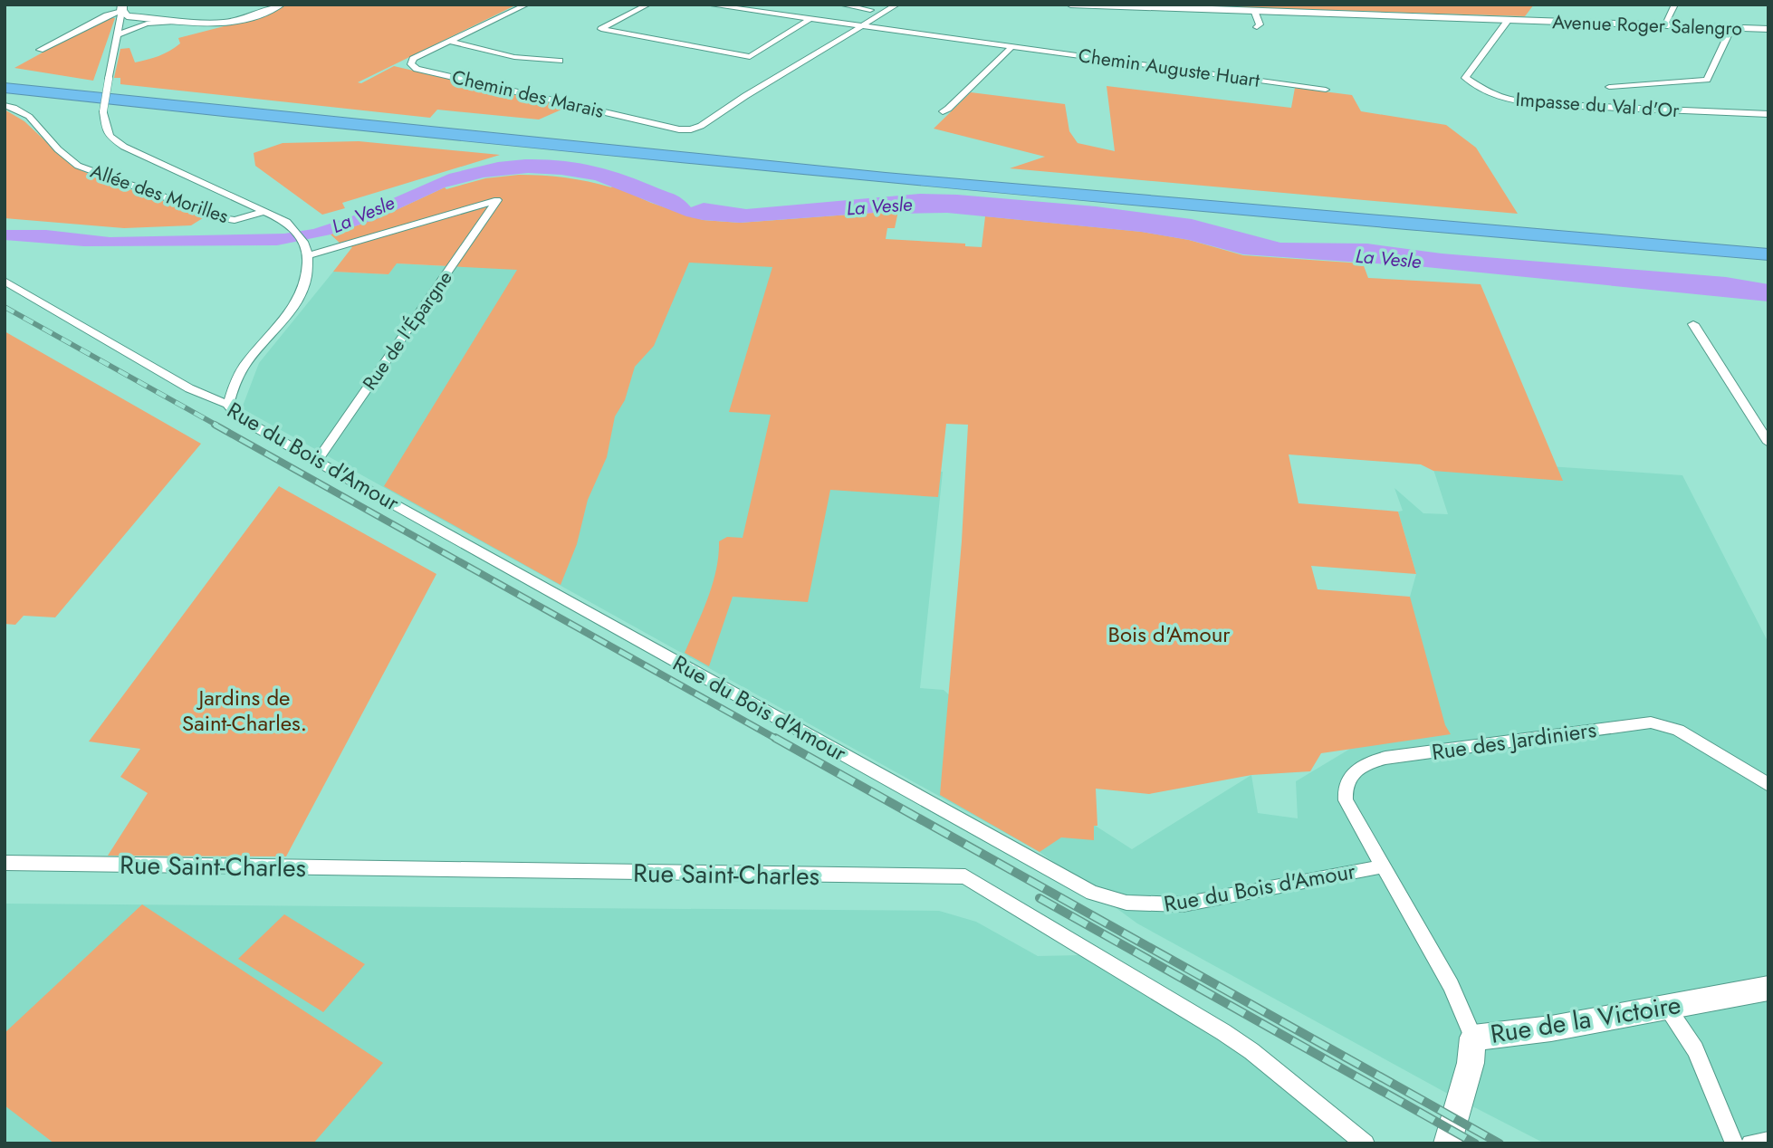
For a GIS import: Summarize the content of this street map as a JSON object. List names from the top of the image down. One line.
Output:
{"streets":{"street":["Avenue Roger Salengro","Chemin Auguste Huart","Chemin des Marais","Impasse du Val d'Or","Allée des Morilles","Rue de l'Épargne","Rue du Bois d'Amour","Rue des Jardiniers","Rue Saint-Charles","Rue de la Victoire"]},"crossings":[["Avenue Roger Salengro","Impasse du Val d'Or"],["Chemin Auguste Huart","Chemin des Marais"],["Rue de l'Épargne","Rue du Bois d'Amour"],["Rue du Bois d'Amour","Rue des Jardiniers"],["Rue du Bois d'Amour","Rue de la Victoire"]],"water":["La Vesle"],"parks":["Bois d'Amour","Jardins de Saint-Charles."]}
